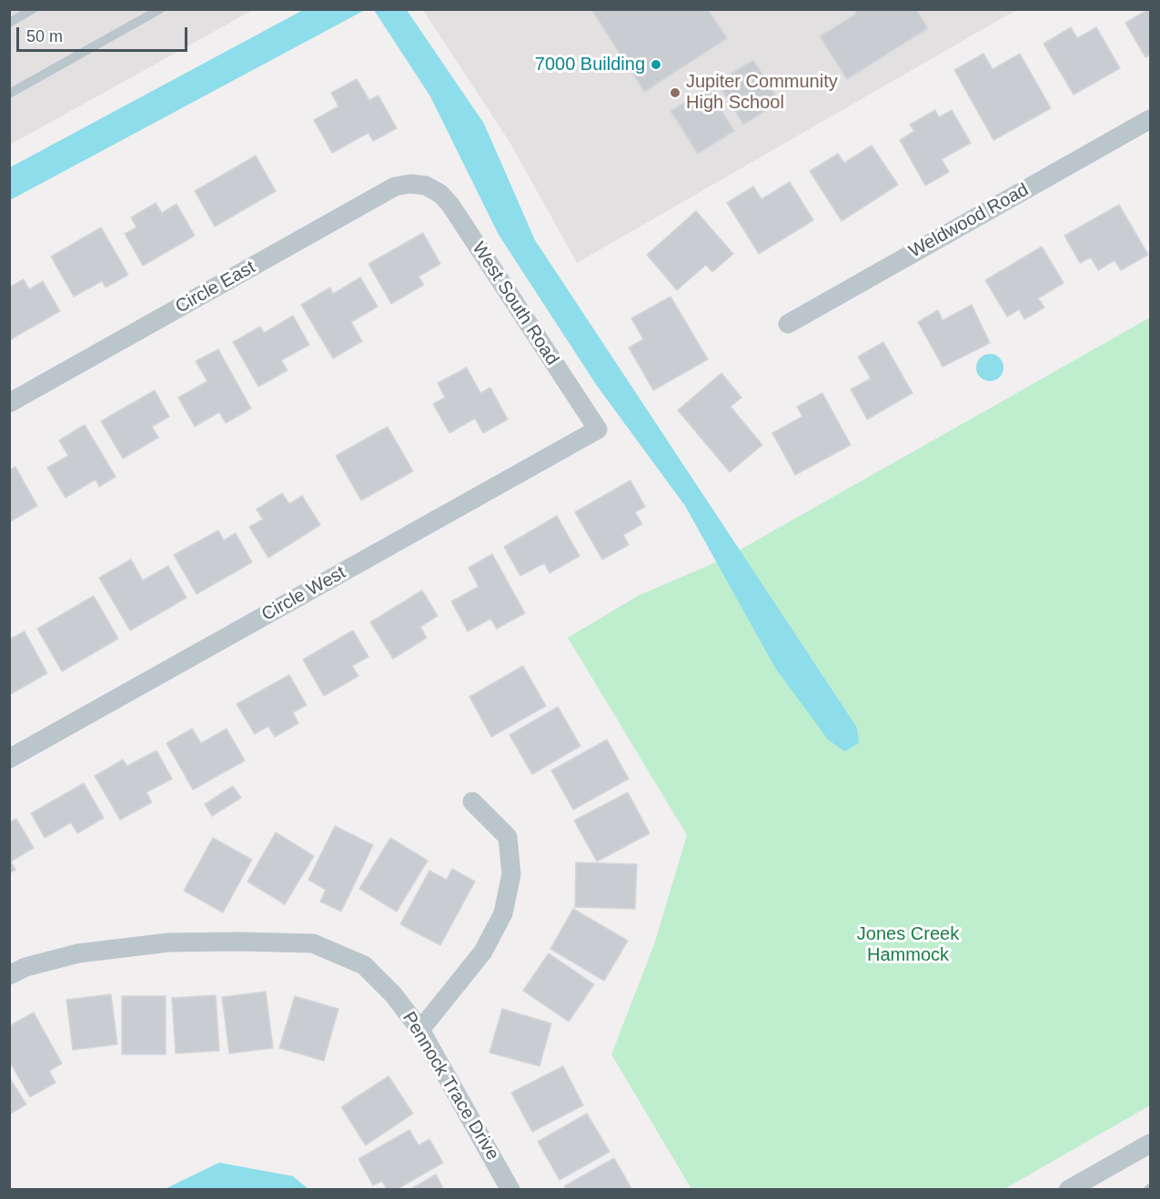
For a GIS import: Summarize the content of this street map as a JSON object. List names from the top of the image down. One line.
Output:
{"streets":{"street":["Weldwood Road","Circle East","West South Road","Circle West","Pennock Trace Drive"]},"crossings":[["Circle East","West South Road"],["West South Road","Circle West"]],"parks":["Jones Creek Hammock"],"places":["7000 Building","Jupiter Community High School"],"scale_bar":"50 m"}
